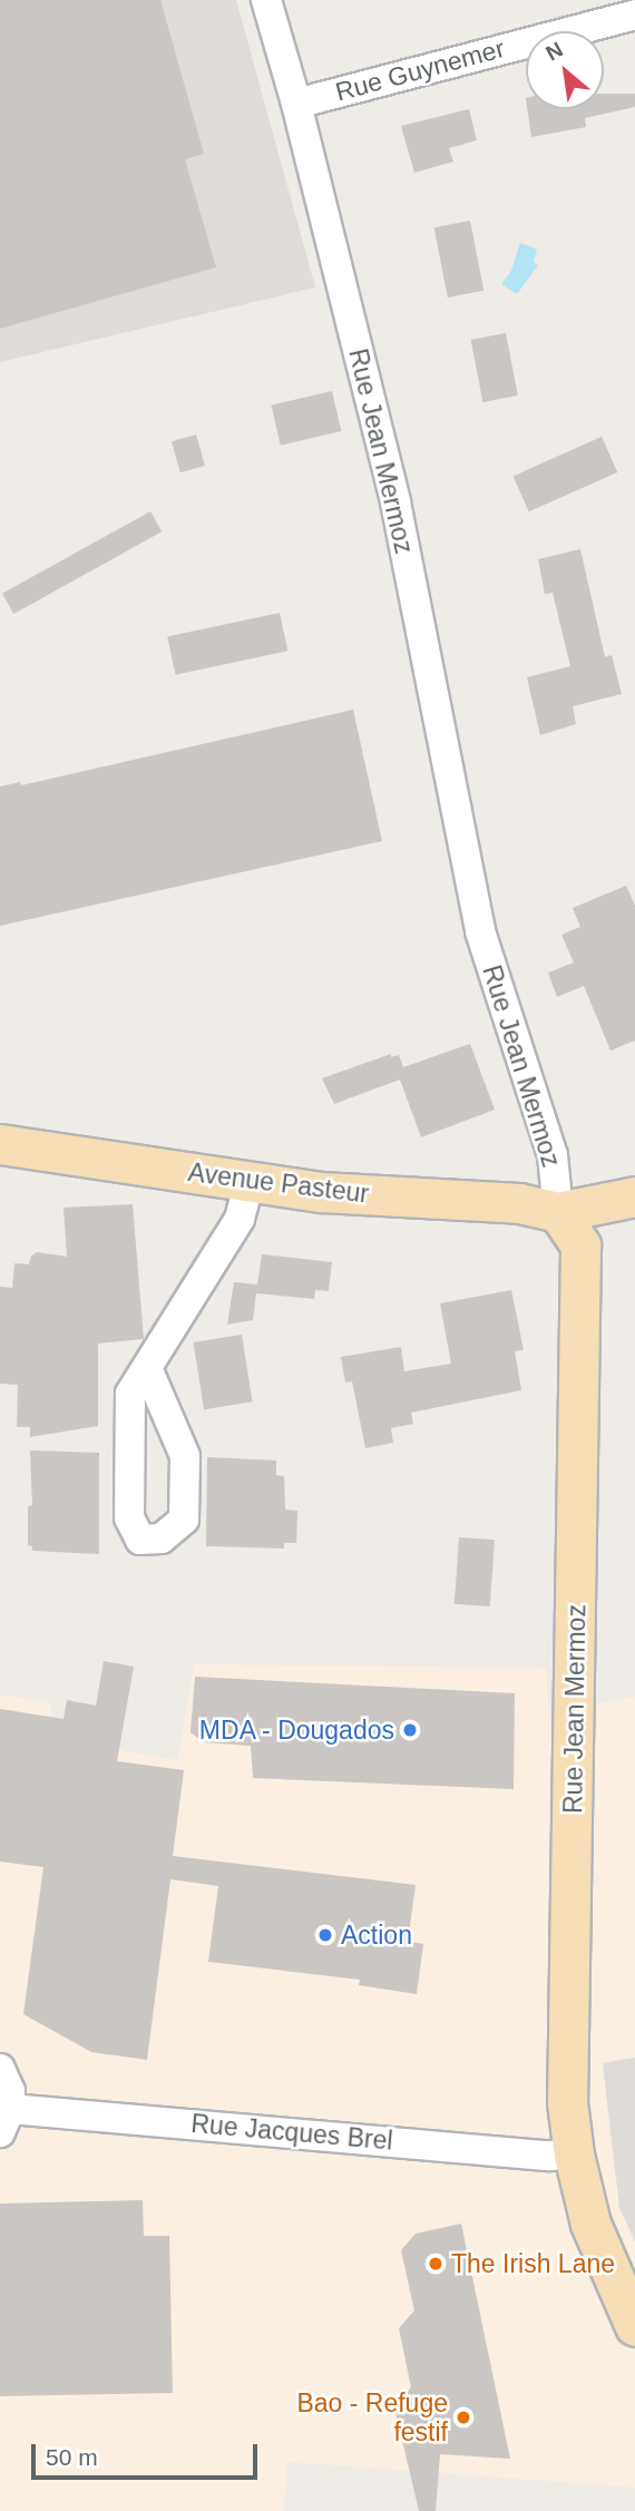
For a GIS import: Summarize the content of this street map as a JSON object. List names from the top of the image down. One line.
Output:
{"streets":{"main road":["Rue Jean Mermoz","Avenue Pasteur"],"street":["Rue Guynemer","Rue Jacques Brel"]},"crossings":[["Rue Guynemer","Rue Jean Mermoz"],["Rue Jean Mermoz","Avenue Pasteur"],["Rue Jean Mermoz","Rue Jacques Brel"]],"places":["MDA - Dougados","Action","The Irish Lane","Bao - Refuge festif"],"scale_bar":"50 m","north":"top left"}
